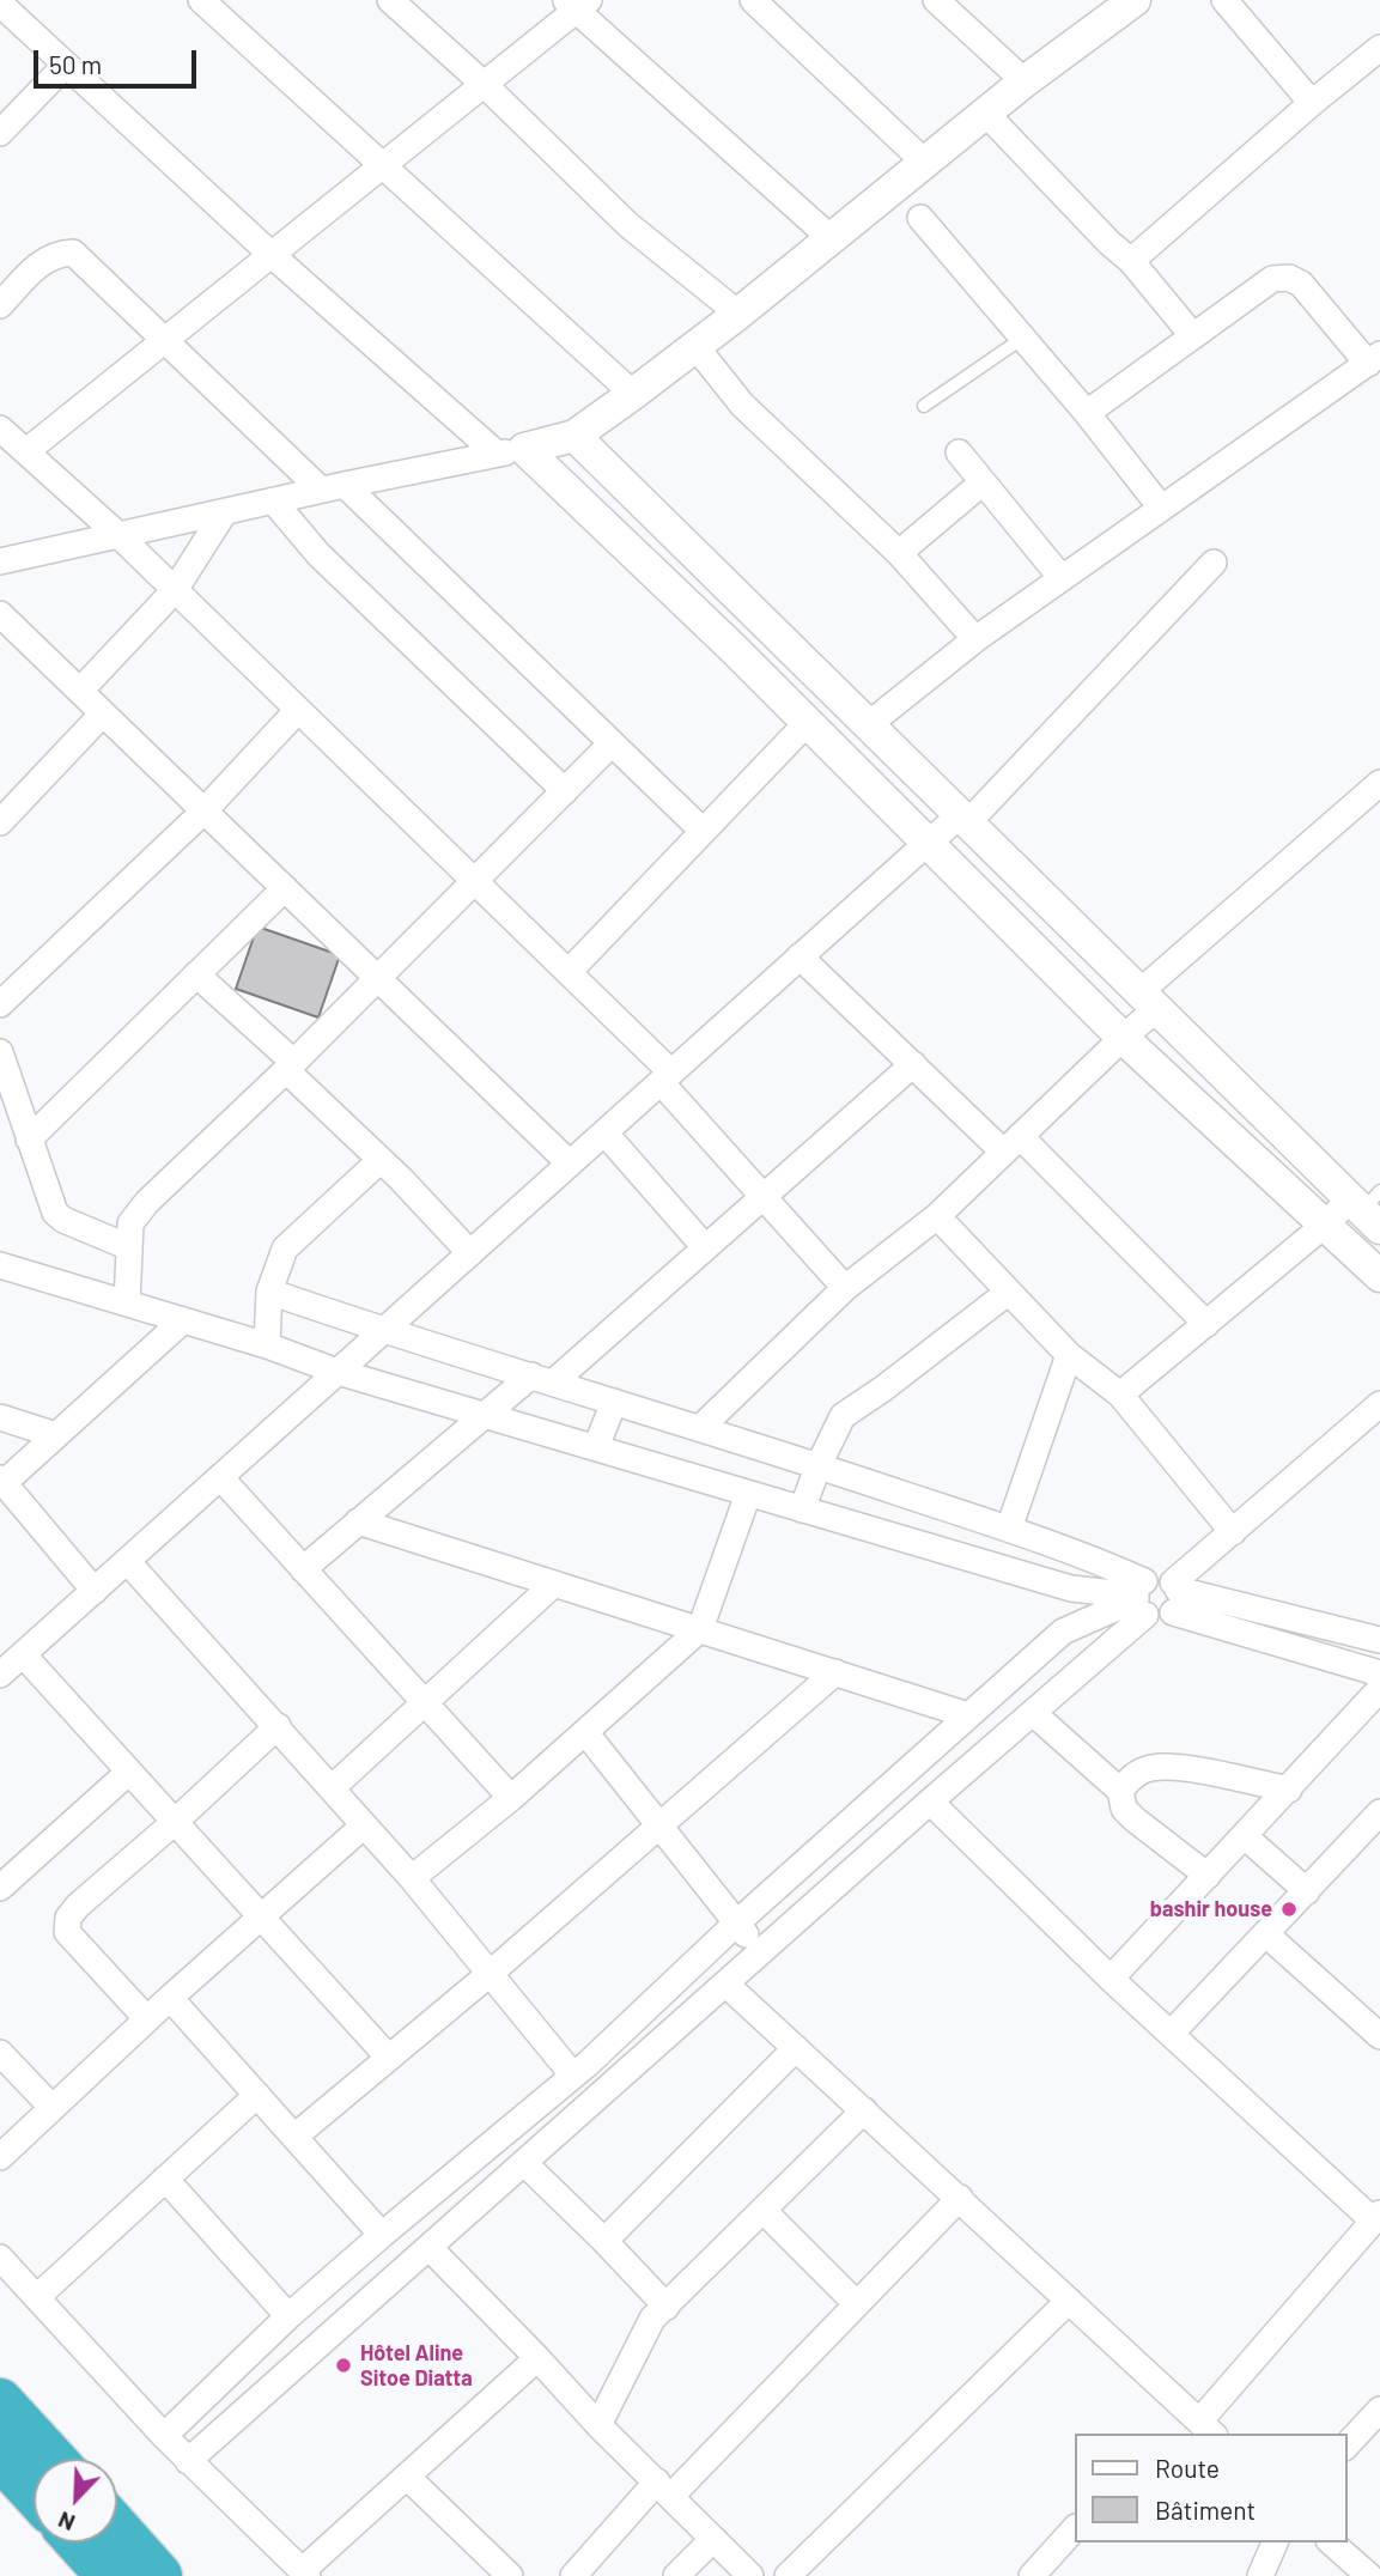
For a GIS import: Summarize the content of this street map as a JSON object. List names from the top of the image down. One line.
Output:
{"places":["bashir house","Hôtel Aline Sitoe Diatta"],"legend":["Route","Bâtiment"],"scale_bar":"50 m","north":"bottom left"}
